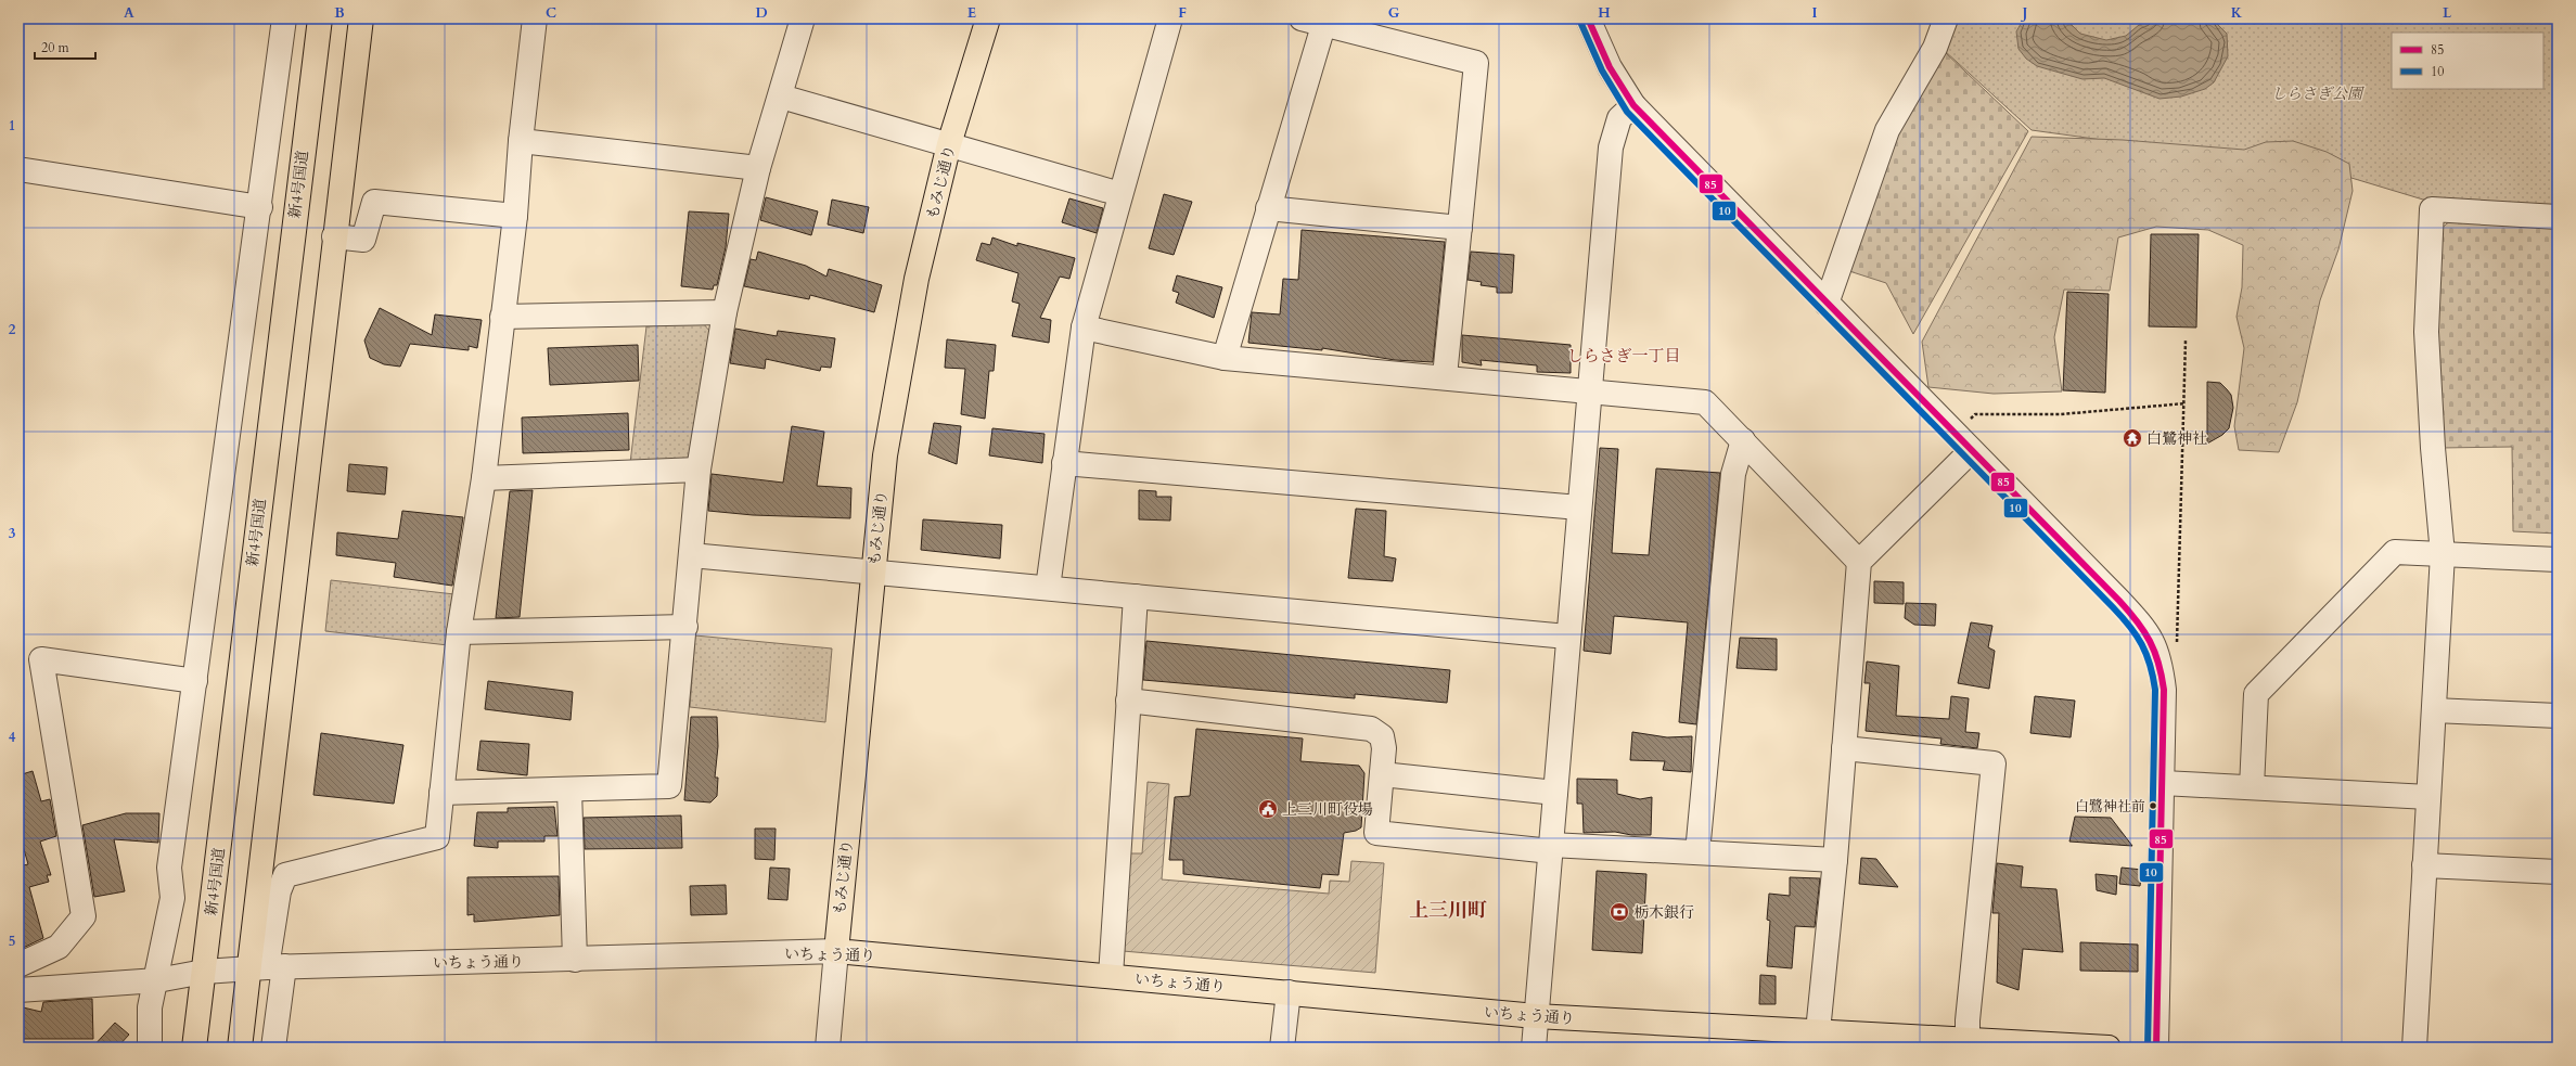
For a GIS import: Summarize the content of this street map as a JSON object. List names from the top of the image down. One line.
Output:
{"streets":{"main road":["もみじ通り","新4号国道","いちょう通り"]},"crossings":[["もみじ通り","いちょう通り"],["新4号国道","いちょう通り"]],"districts":["しらさぎ一丁目","上三川町"],"parks":["しらさぎ公園"],"places":{"temple":["白鷺神社"],"other":["白鷺神社前"],"public building":["上三川町役場"],"bank":["栃木銀行"]},"lines":["transit line 85","transit line 10"],"legend":["85","10"],"scale_bar":"20 m","grid":{"columns":["A","B","C","D","E","F","G","H","I","J","K","L"],"rows":["1","2","3","4","5"]}}
